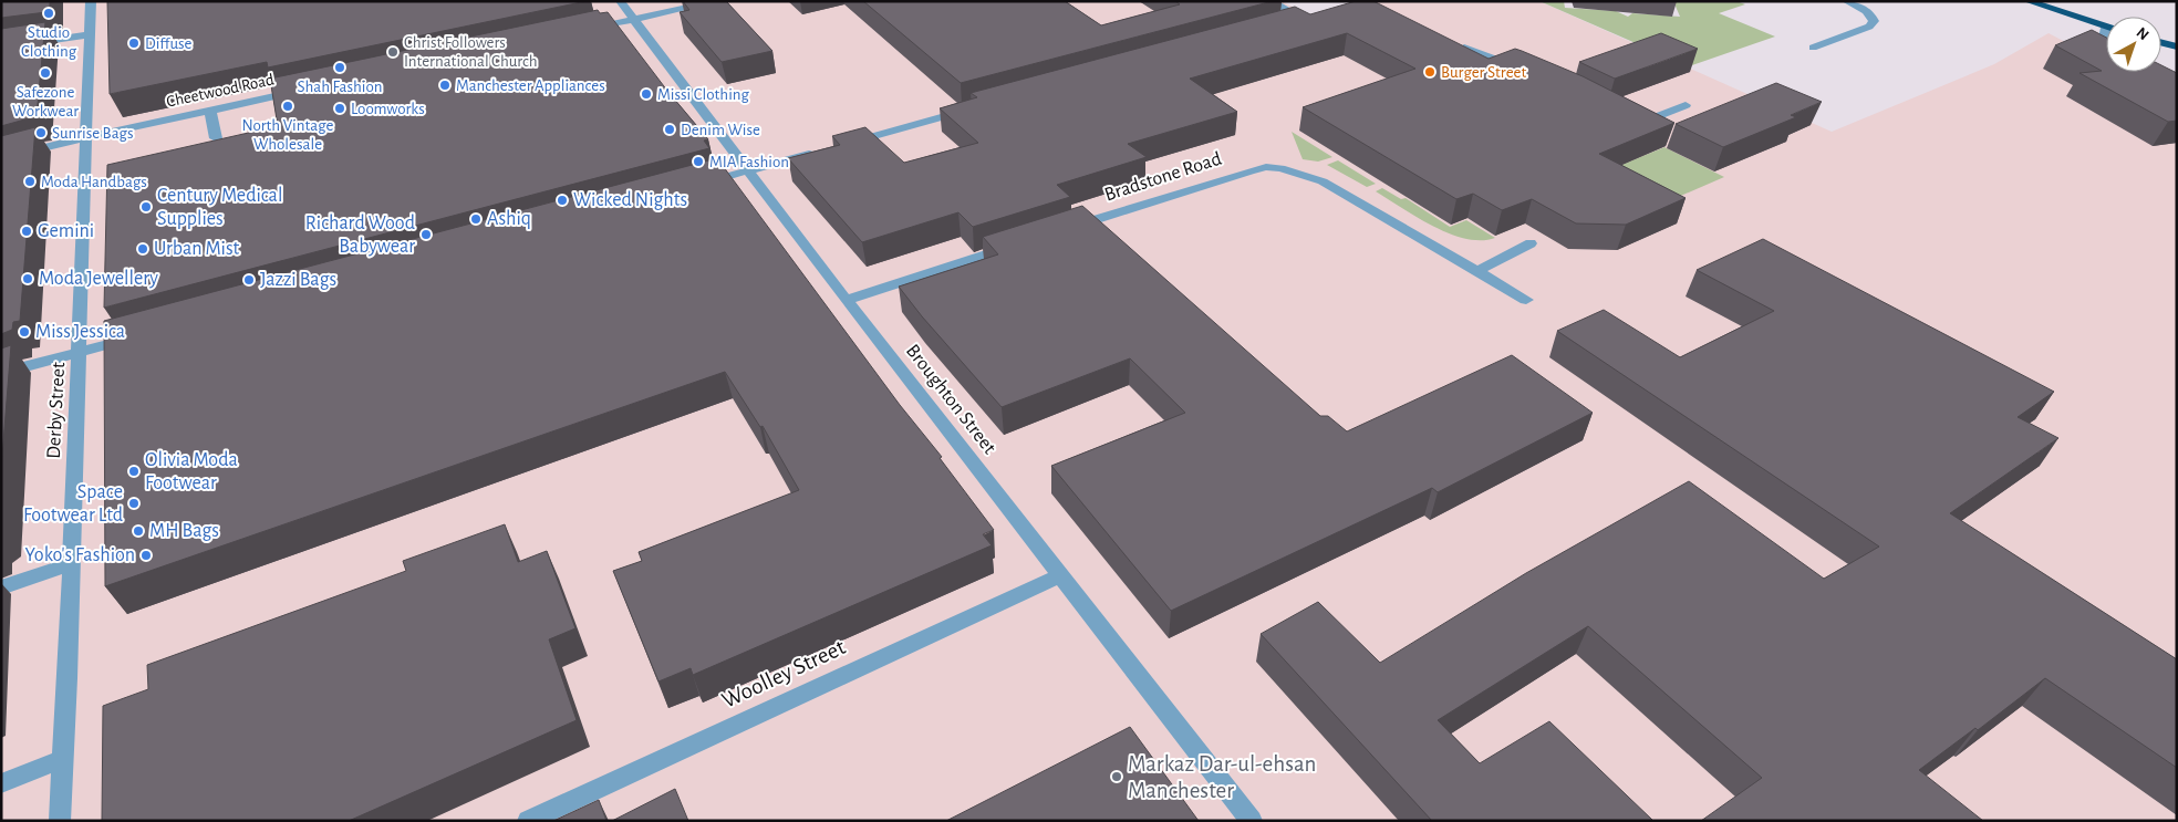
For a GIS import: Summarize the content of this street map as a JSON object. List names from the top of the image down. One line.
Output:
{"streets":{"street":["Cheetwood Road","Bradstone Road","Broughton Street","Derby Street","Woolley Street"]},"crossings":[["Cheetwood Road","Derby Street"],["Broughton Street","Woolley Street"]],"places":["Studio Clothing","Diffuse","Christ Followers International Church","Shah Fashion","Burger Street","Safezone Workwear","Manchester Appliances","Missi Clothing","North Vintage Wholesale","Loomworks","Denim Wise","Sunrise Bags","MIA Fashion","Moda Handbags","Wicked Nights","Century Medical Supplies","Ashiq","Gemini","Richard Wood Babywear","Urban Mist","Moda Jewellery","Jazzi Bags","Miss Jessica","Olivia Moda Footwear","Space Footwear Ltd","MH Bags","Yoko's Fashion","Markaz Dar-ul-ehsan Manchester"],"north":"top right"}
